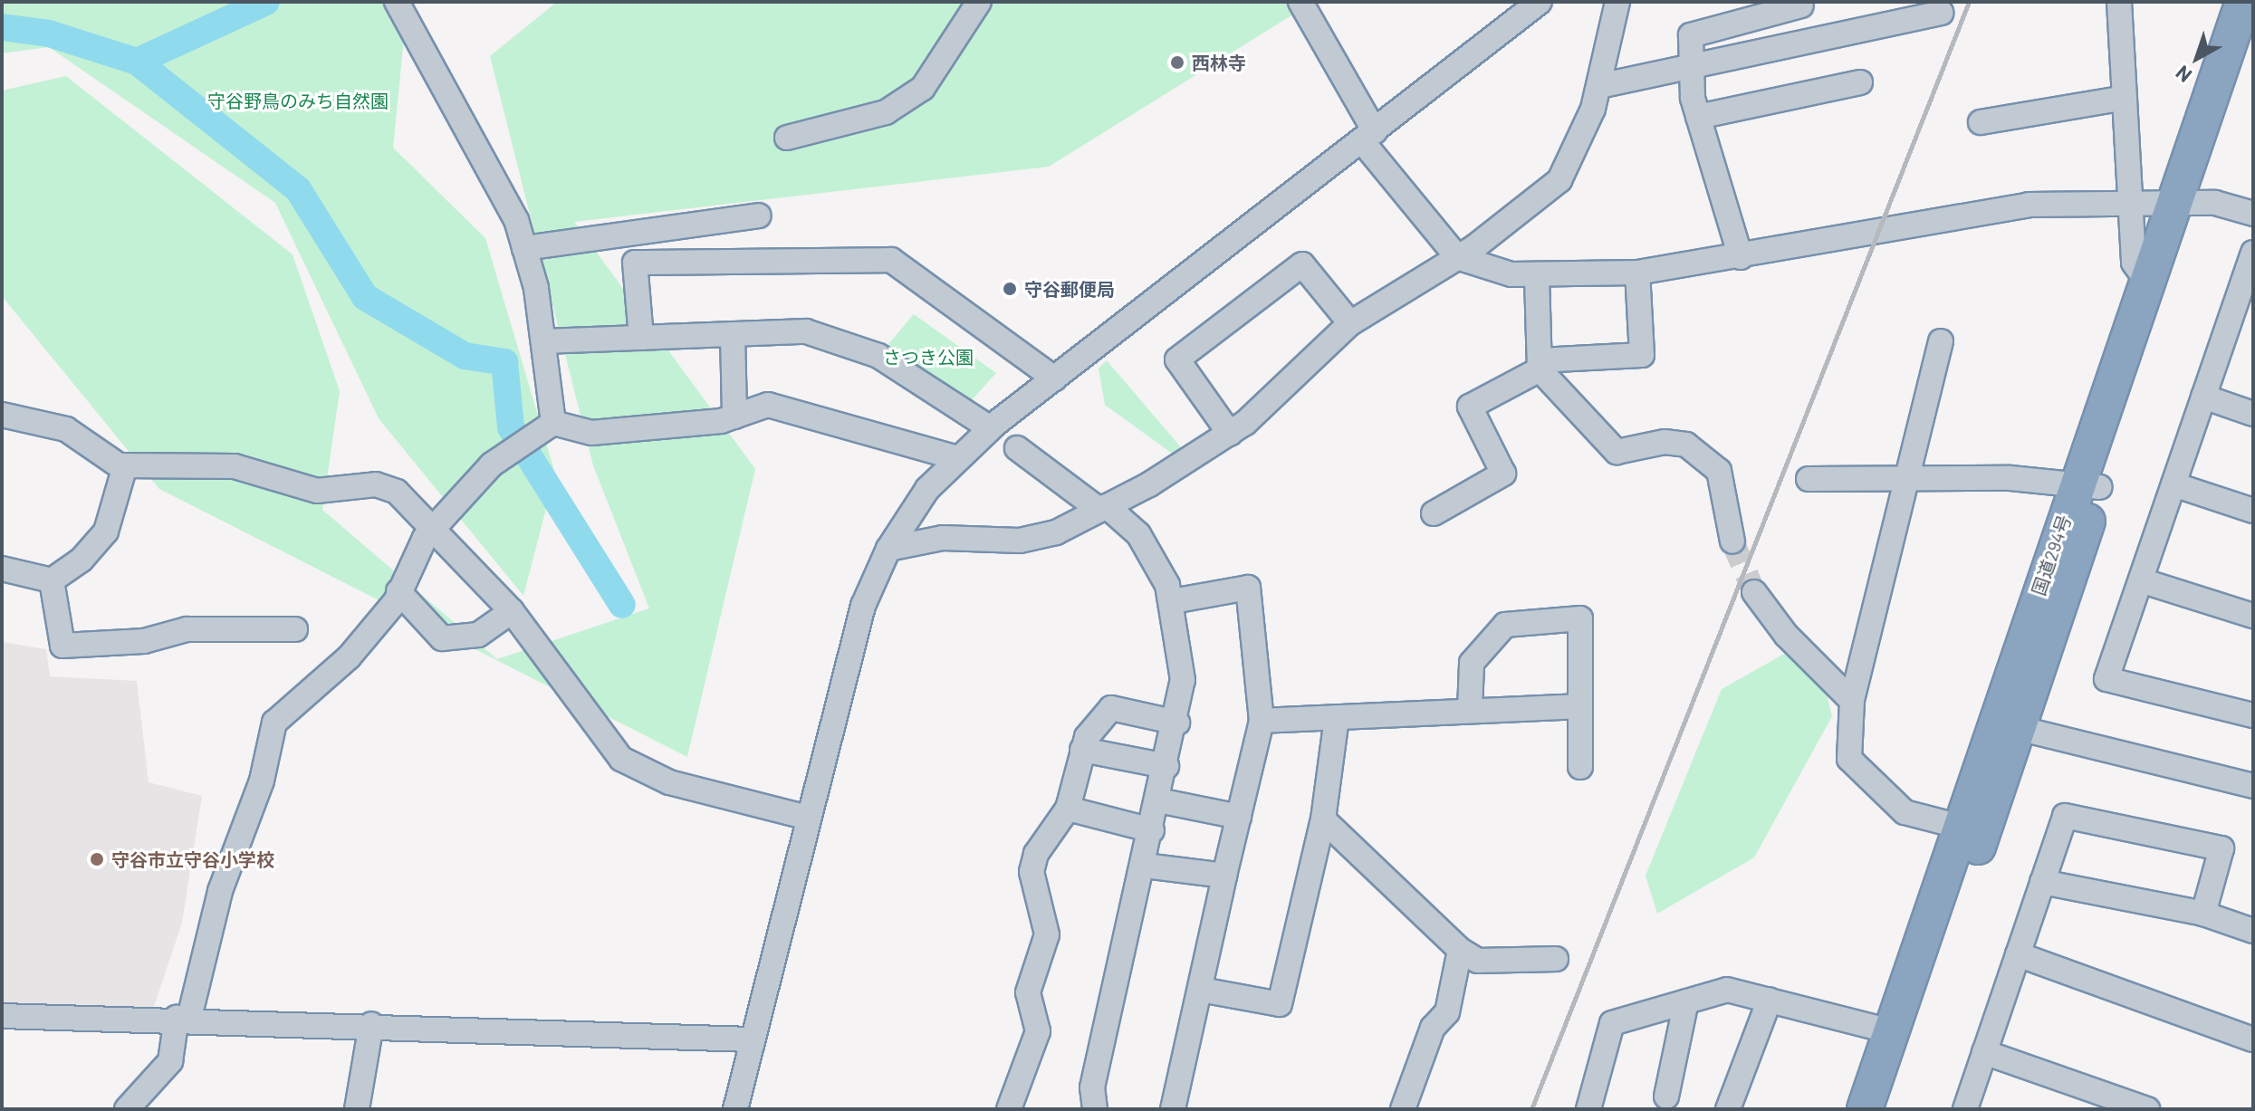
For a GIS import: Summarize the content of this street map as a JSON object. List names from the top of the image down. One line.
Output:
{"streets":{"highway":["国道294号"]},"parks":["守谷野鳥のみち自然園","さつき公園"],"places":["西林寺","守谷郵便局","守谷市立守谷小学校"],"north":"bottom left"}
